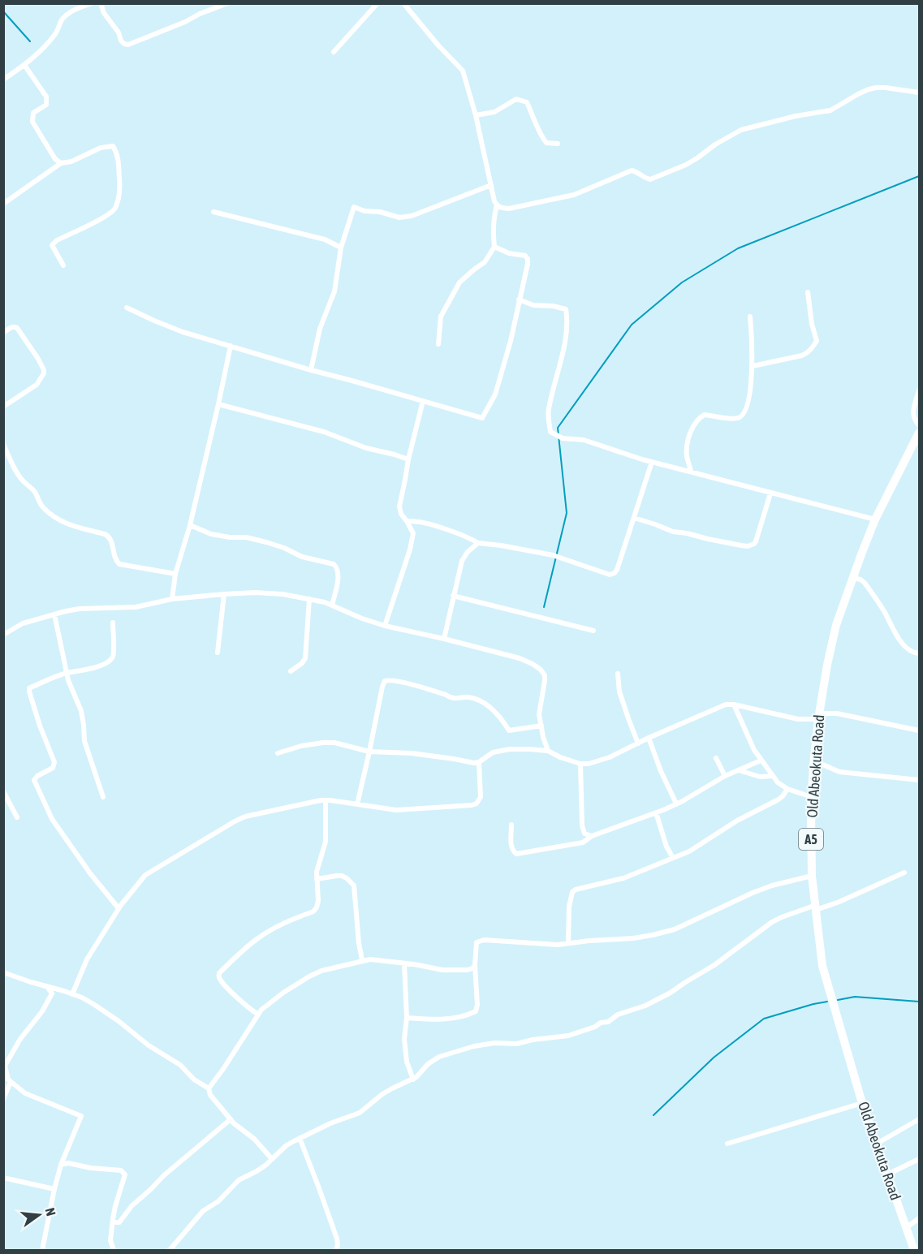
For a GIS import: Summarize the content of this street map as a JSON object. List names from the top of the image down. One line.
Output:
{"streets":{"highway":["Old Abeokuta Road","A5"]},"north":"right"}
